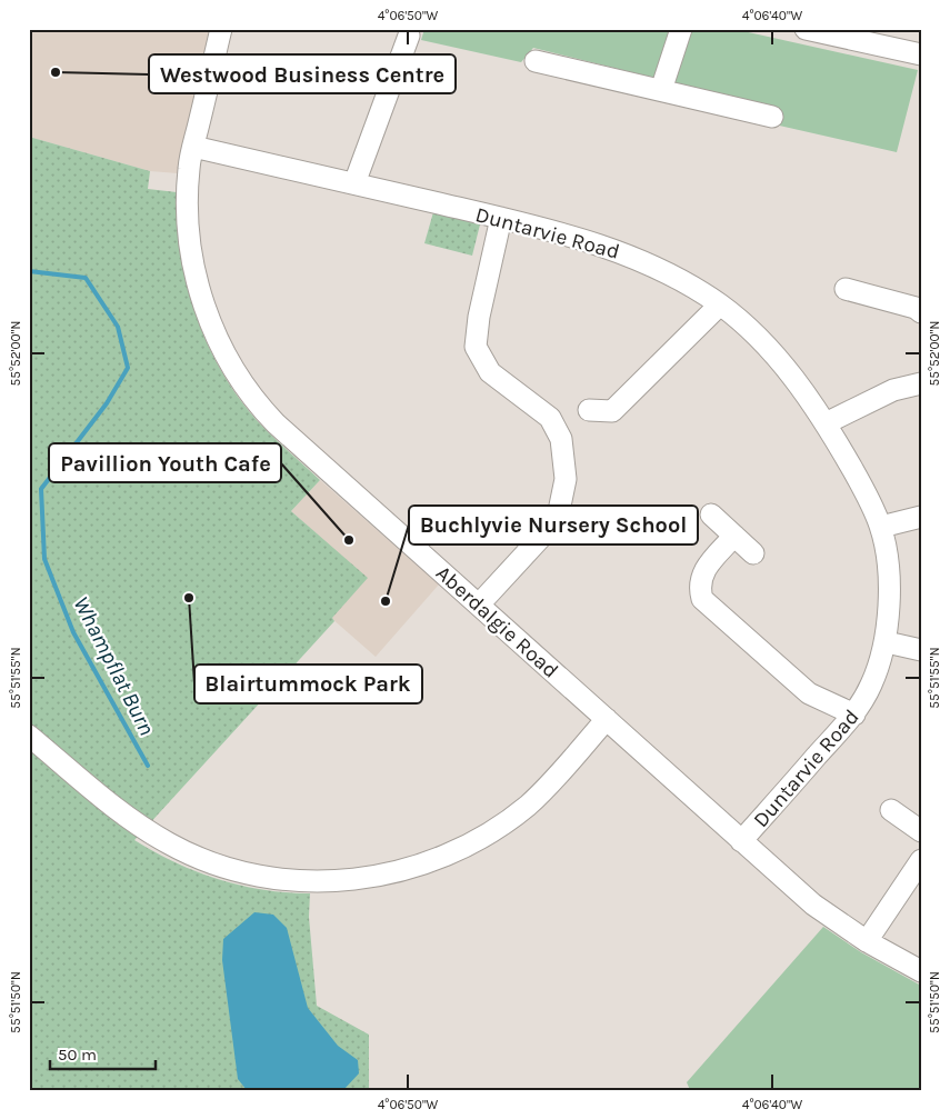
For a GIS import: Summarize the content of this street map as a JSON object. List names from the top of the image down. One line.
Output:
{"streets":{"street":["Duntarvie Road","Aberdalgie Road"]},"crossings":[["Duntarvie Road","Aberdalgie Road"]],"water":["Whampflat Burn"],"places":["Westwood Business Centre","Pavillion Youth Cafe","Blairtummock Park","Buchlyvie Nursery School"],"scale_bar":"50 m","coordinates":["4°06'50\"W","4°06'40\"W","55°52'00\"N","55°51'55\"N","55°51'50\"N"]}
